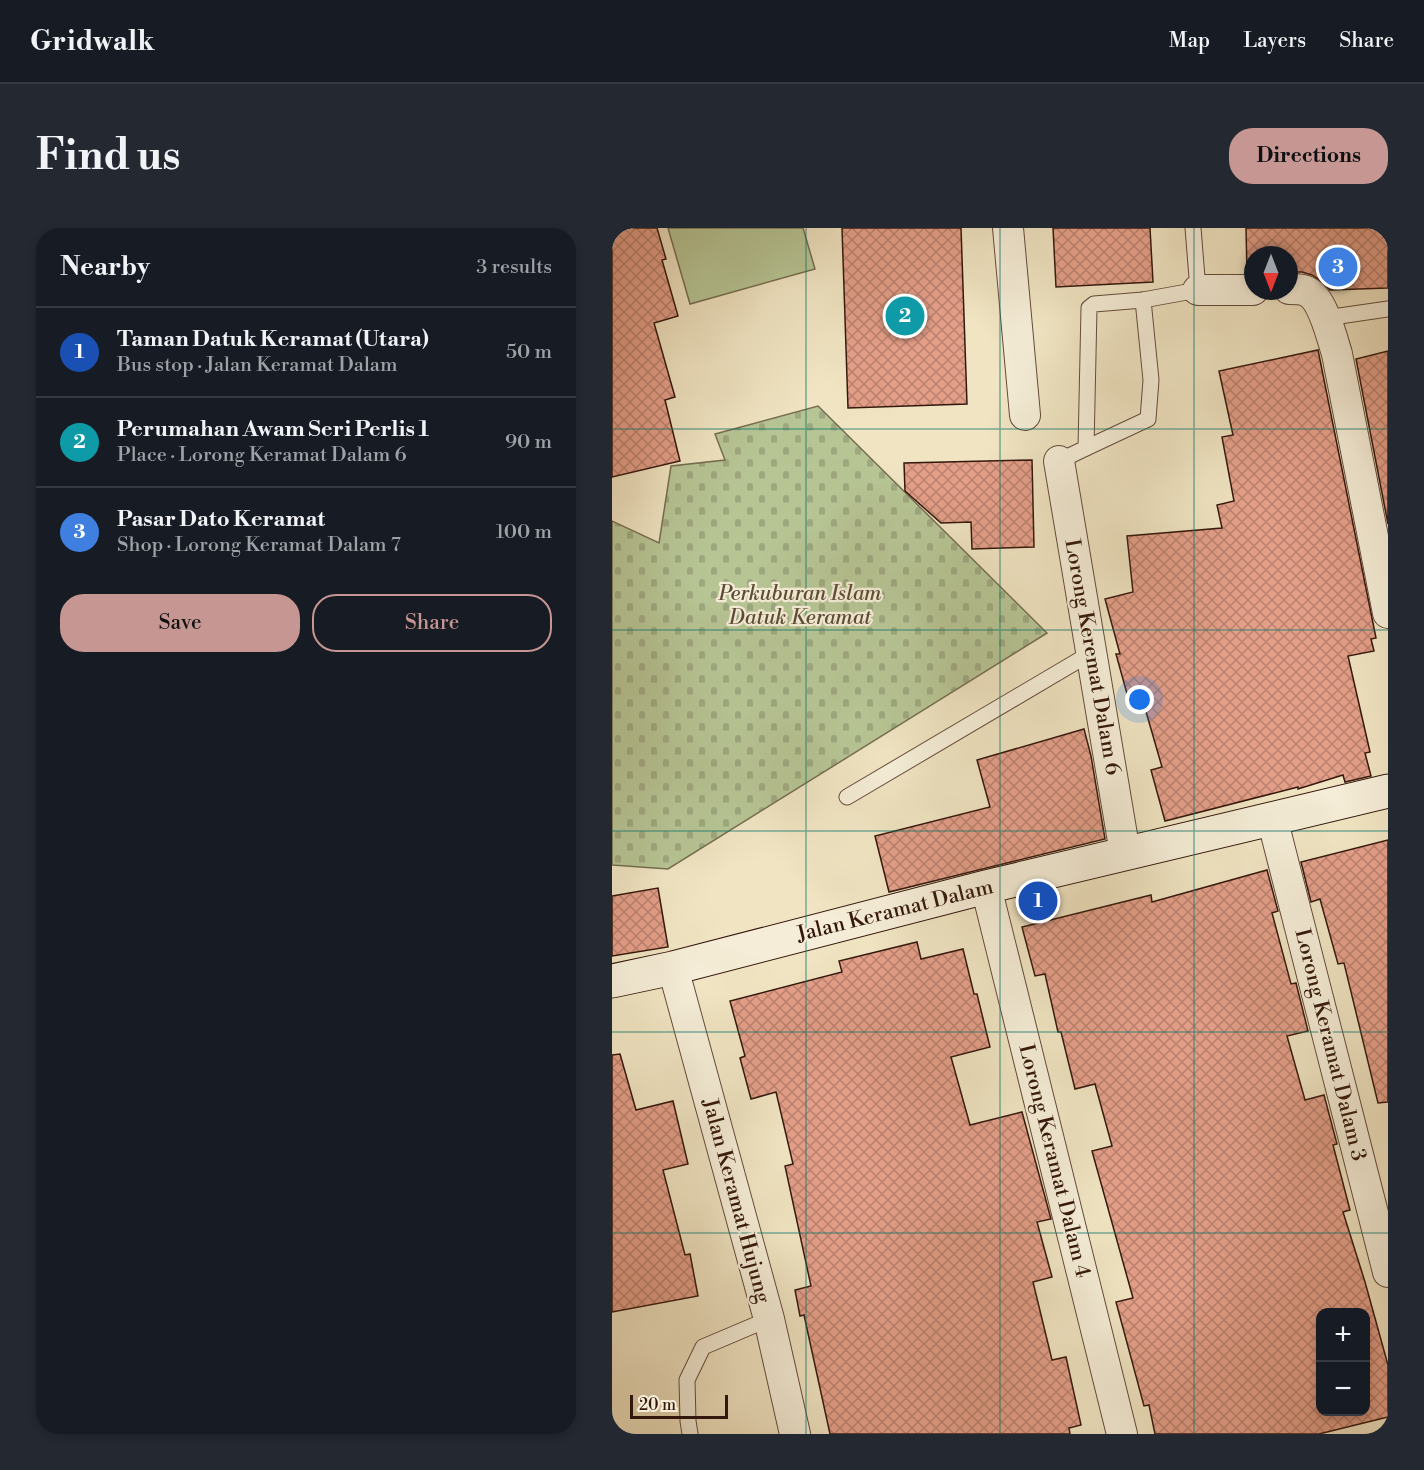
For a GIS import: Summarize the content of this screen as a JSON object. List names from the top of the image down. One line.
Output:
{"streets":{"street":["Lorong Keremat Dalam 6","Jalan Keramat Dalam","Lorong Keramat Dalam 3","Lorong Keramat Dalam 4","Jalan Keramat Hujung"]},"crossings":[["Lorong Keremat Dalam 6","Jalan Keramat Dalam"],["Jalan Keramat Dalam","Lorong Keramat Dalam 3"],["Jalan Keramat Dalam","Lorong Keramat Dalam 4"],["Jalan Keramat Dalam","Jalan Keramat Hujung"]],"parks":["Perkuburan Islam Datuk Keramat"],"scale_bar":"20 m","north":"bottom","page":{"header":"Gridwalk","nav":["Map","Layers","Share"],"buttons":["Directions",["Save","Share"]],"title":"Find us","heading":["Nearby","3 results"],"pins":["3","2","1"],"list":[{"mark":"1","name":"Taman Datuk Keramat (Utara)","note":"Bus stop · Jalan Keramat Dalam","value":"50 m"},{"mark":"2","name":"Perumahan Awam Seri Perlis 1","note":"Place · Lorong Keramat Dalam 6","value":"90 m"},{"mark":"3","name":"Pasar Dato Keramat","note":"Shop · Lorong Keramat Dalam 7","value":"100 m"}],"map_buttons":["+","−"],"scale":"20 m"}}
